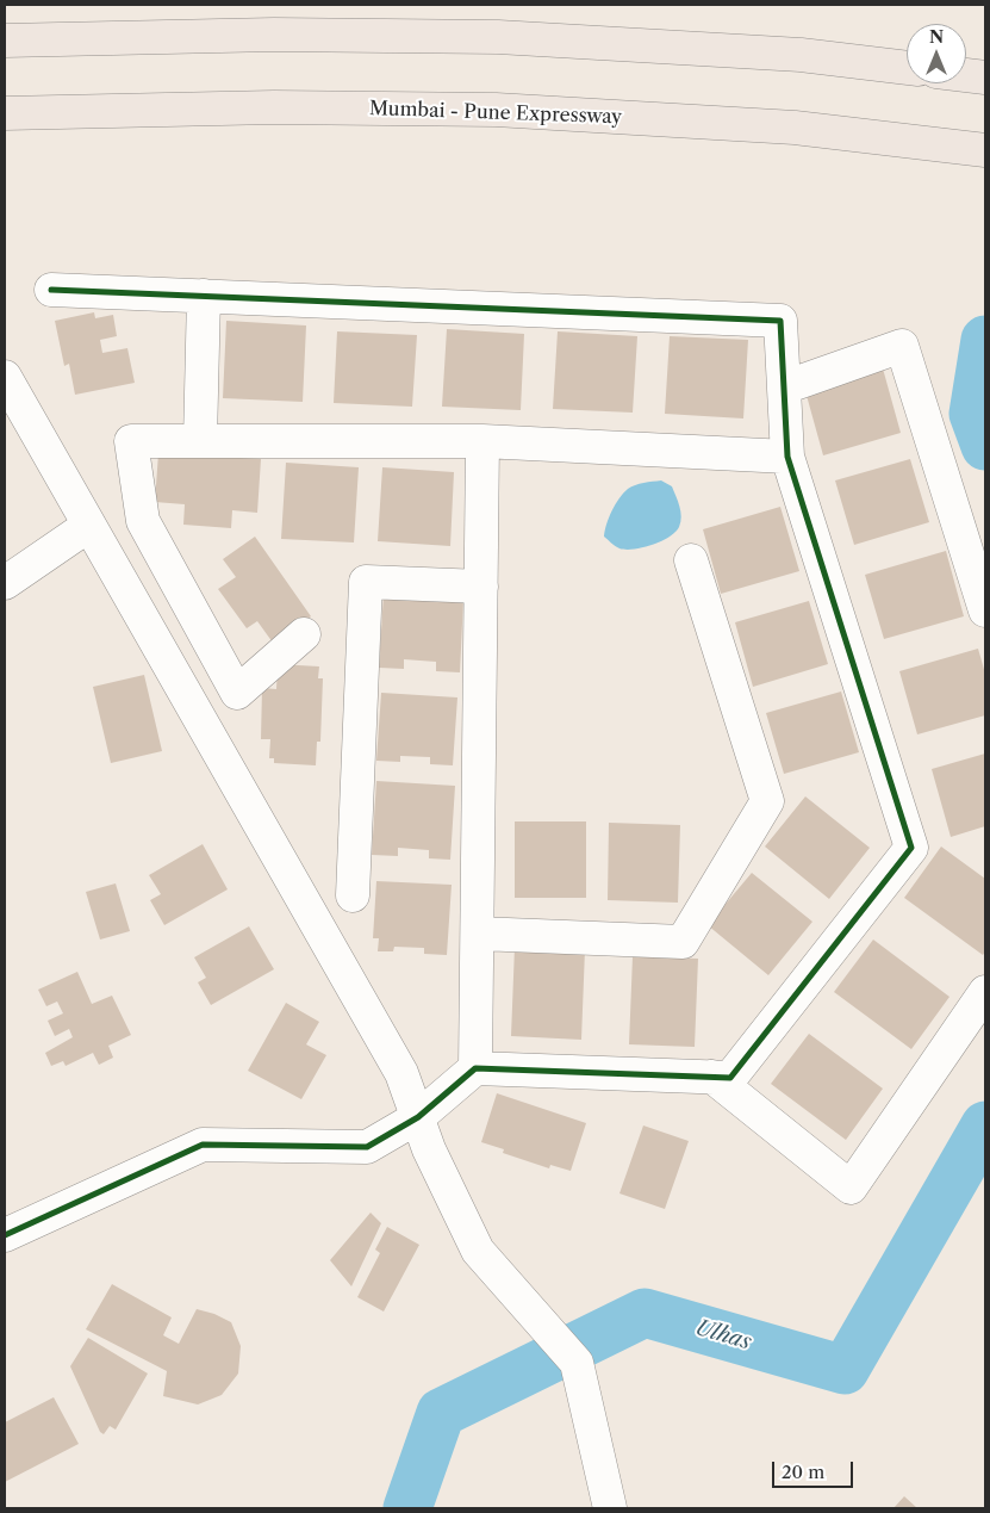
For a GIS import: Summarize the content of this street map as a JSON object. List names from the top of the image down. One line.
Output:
{"streets":{"highway":["Mumbai - Pune Expressway"]},"water":["Ulhas"],"scale_bar":"20 m","north":"top"}
